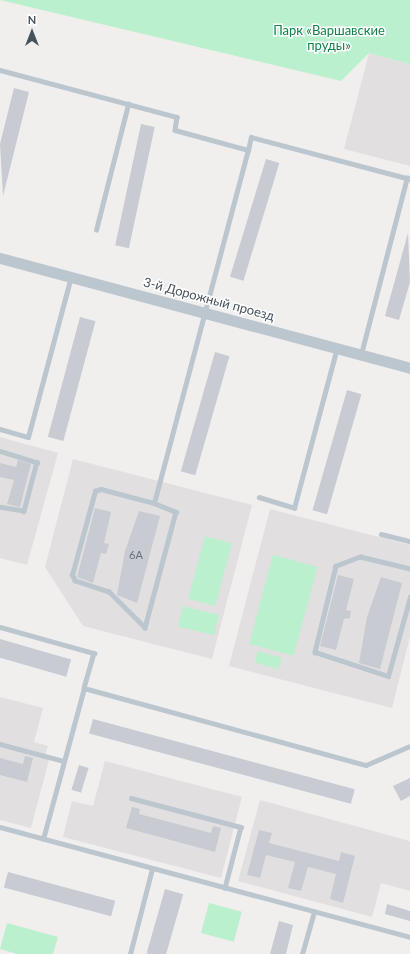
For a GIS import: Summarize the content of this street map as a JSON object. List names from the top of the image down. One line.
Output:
{"streets":{"street":["3-й Дорожный проезд"]},"parks":["Парк «Варшавские пруды»"],"house_numbers":["6А"],"north":"top"}
